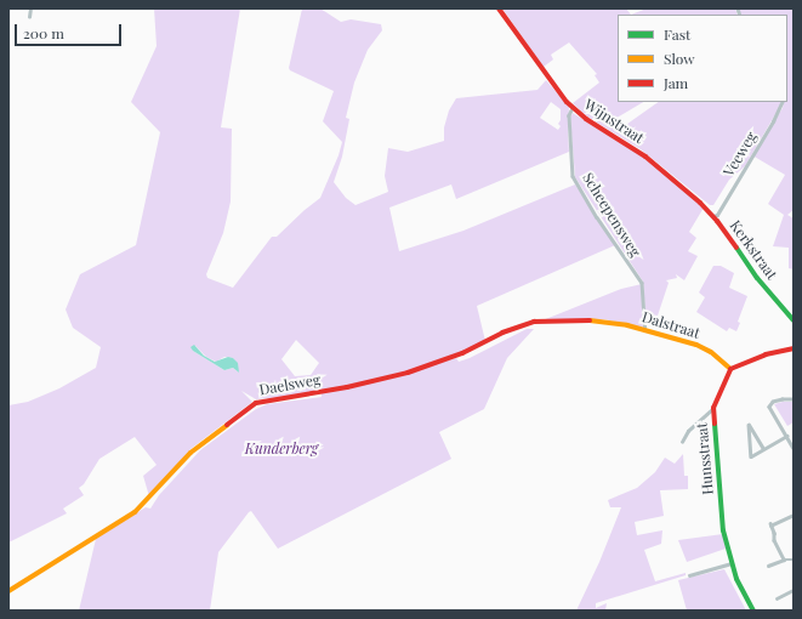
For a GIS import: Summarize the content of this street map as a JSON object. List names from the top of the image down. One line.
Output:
{"streets":{"street":["Wijnstraat","Veeweg","Scheepensweg","Kerkstraat","Dalstraat","Daelsweg","Hunsstraat"]},"crossings":[["Wijnstraat","Veeweg"],["Wijnstraat","Scheepensweg"],["Wijnstraat","Kerkstraat"],["Veeweg","Kerkstraat"],["Scheepensweg","Dalstraat"],["Dalstraat","Daelsweg"],["Dalstraat","Hunsstraat"]],"parks":["Kunderberg"],"legend":["Fast","Slow","Jam"],"scale_bar":"200 m"}
